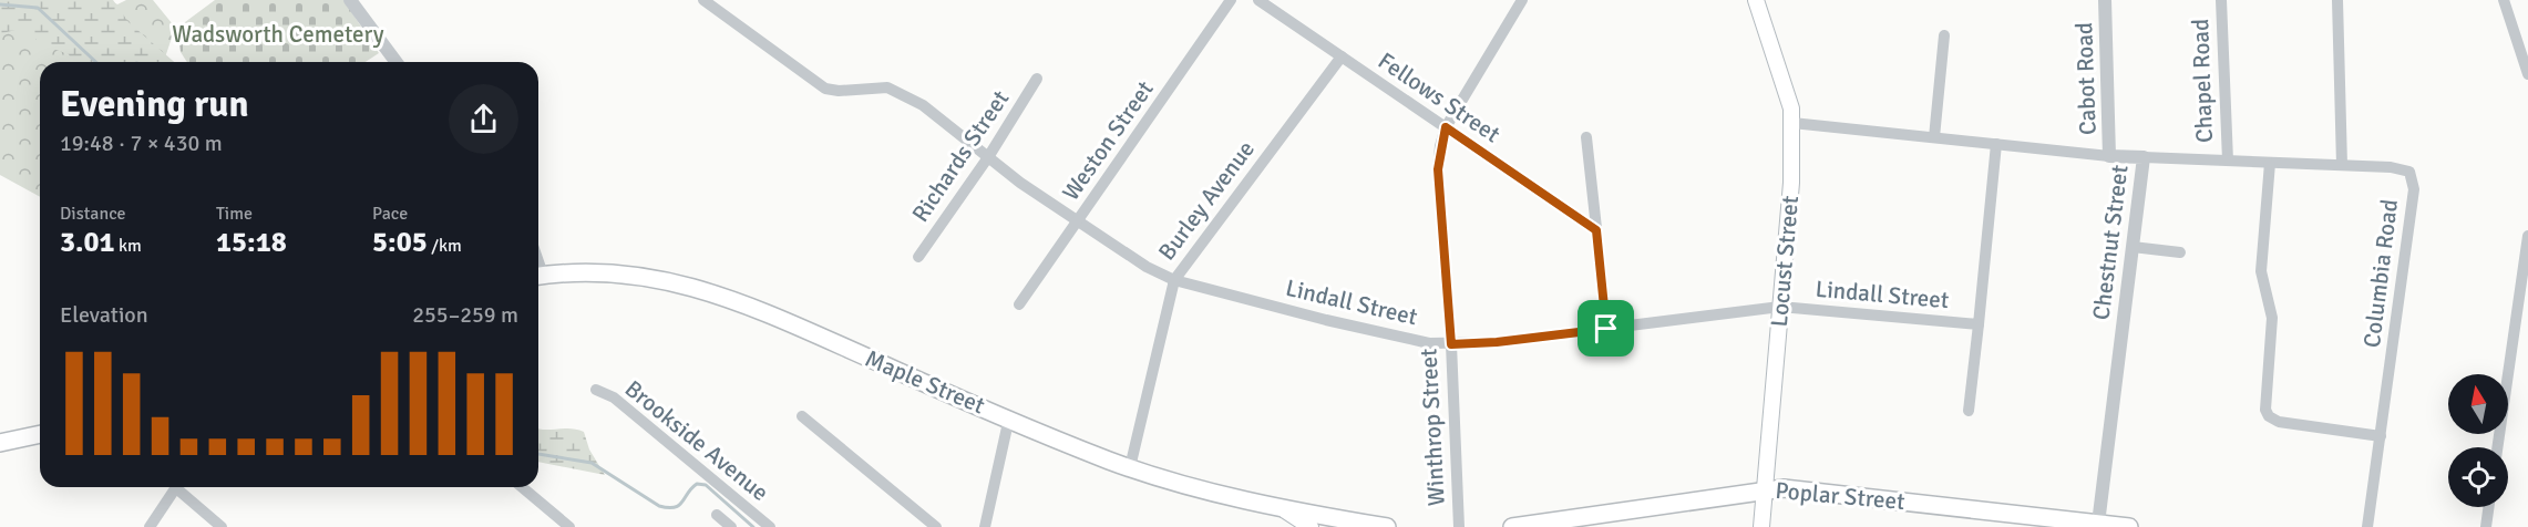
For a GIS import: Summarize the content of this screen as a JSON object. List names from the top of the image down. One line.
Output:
{"streets":{"main road":["Locust Street","Maple Street","Poplar Street"],"street":["Cabot Road","Chapel Road","Fellows Street","Weston Street","Richards Street","Burley Avenue","Chestnut Street","Columbia Road","Lindall Street","Winthrop Street","Brookside Avenue"]},"crossings":[["Cabot Road","Chestnut Street"],["Chapel Road","Columbia Road"],["Fellows Street","Burley Avenue"],["Fellows Street","Winthrop Street"],["Weston Street","Lindall Street"],["Richards Street","Lindall Street"],["Burley Avenue","Lindall Street"],["Burley Avenue","Maple Street"],["Chestnut Street","Locust Street"],["Chestnut Street","Columbia Road"],["Chestnut Street","Lindall Street"],["Chestnut Street","Poplar Street"],["Locust Street","Lindall Street"],["Locust Street","Poplar Street"],["Lindall Street","Winthrop Street"]],"parks":["Wadsworth Cemetery"],"north":"top","page":{"heading":["Evening run","19:48 · 7 × 430 m"],"stats":[["Distance","3.01 km"],["Time","15:18"],["Pace","5:05 /km"]],"chart":["Elevation","255–259 m"]}}
